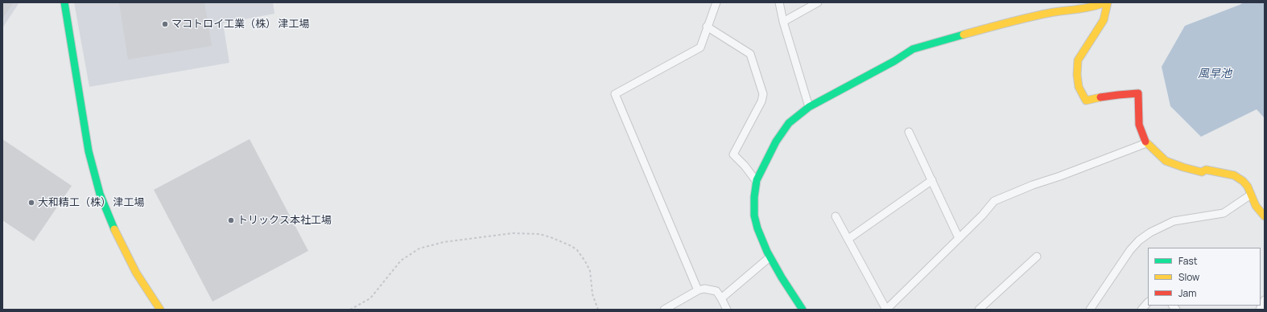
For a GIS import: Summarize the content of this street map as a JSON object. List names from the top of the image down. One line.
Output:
{"water":["風早池"],"places":["マコトロイ工業（株） 津工場","大和精工（株） 津工場","トリックス本社工場"],"legend":["Fast","Slow","Jam"]}
